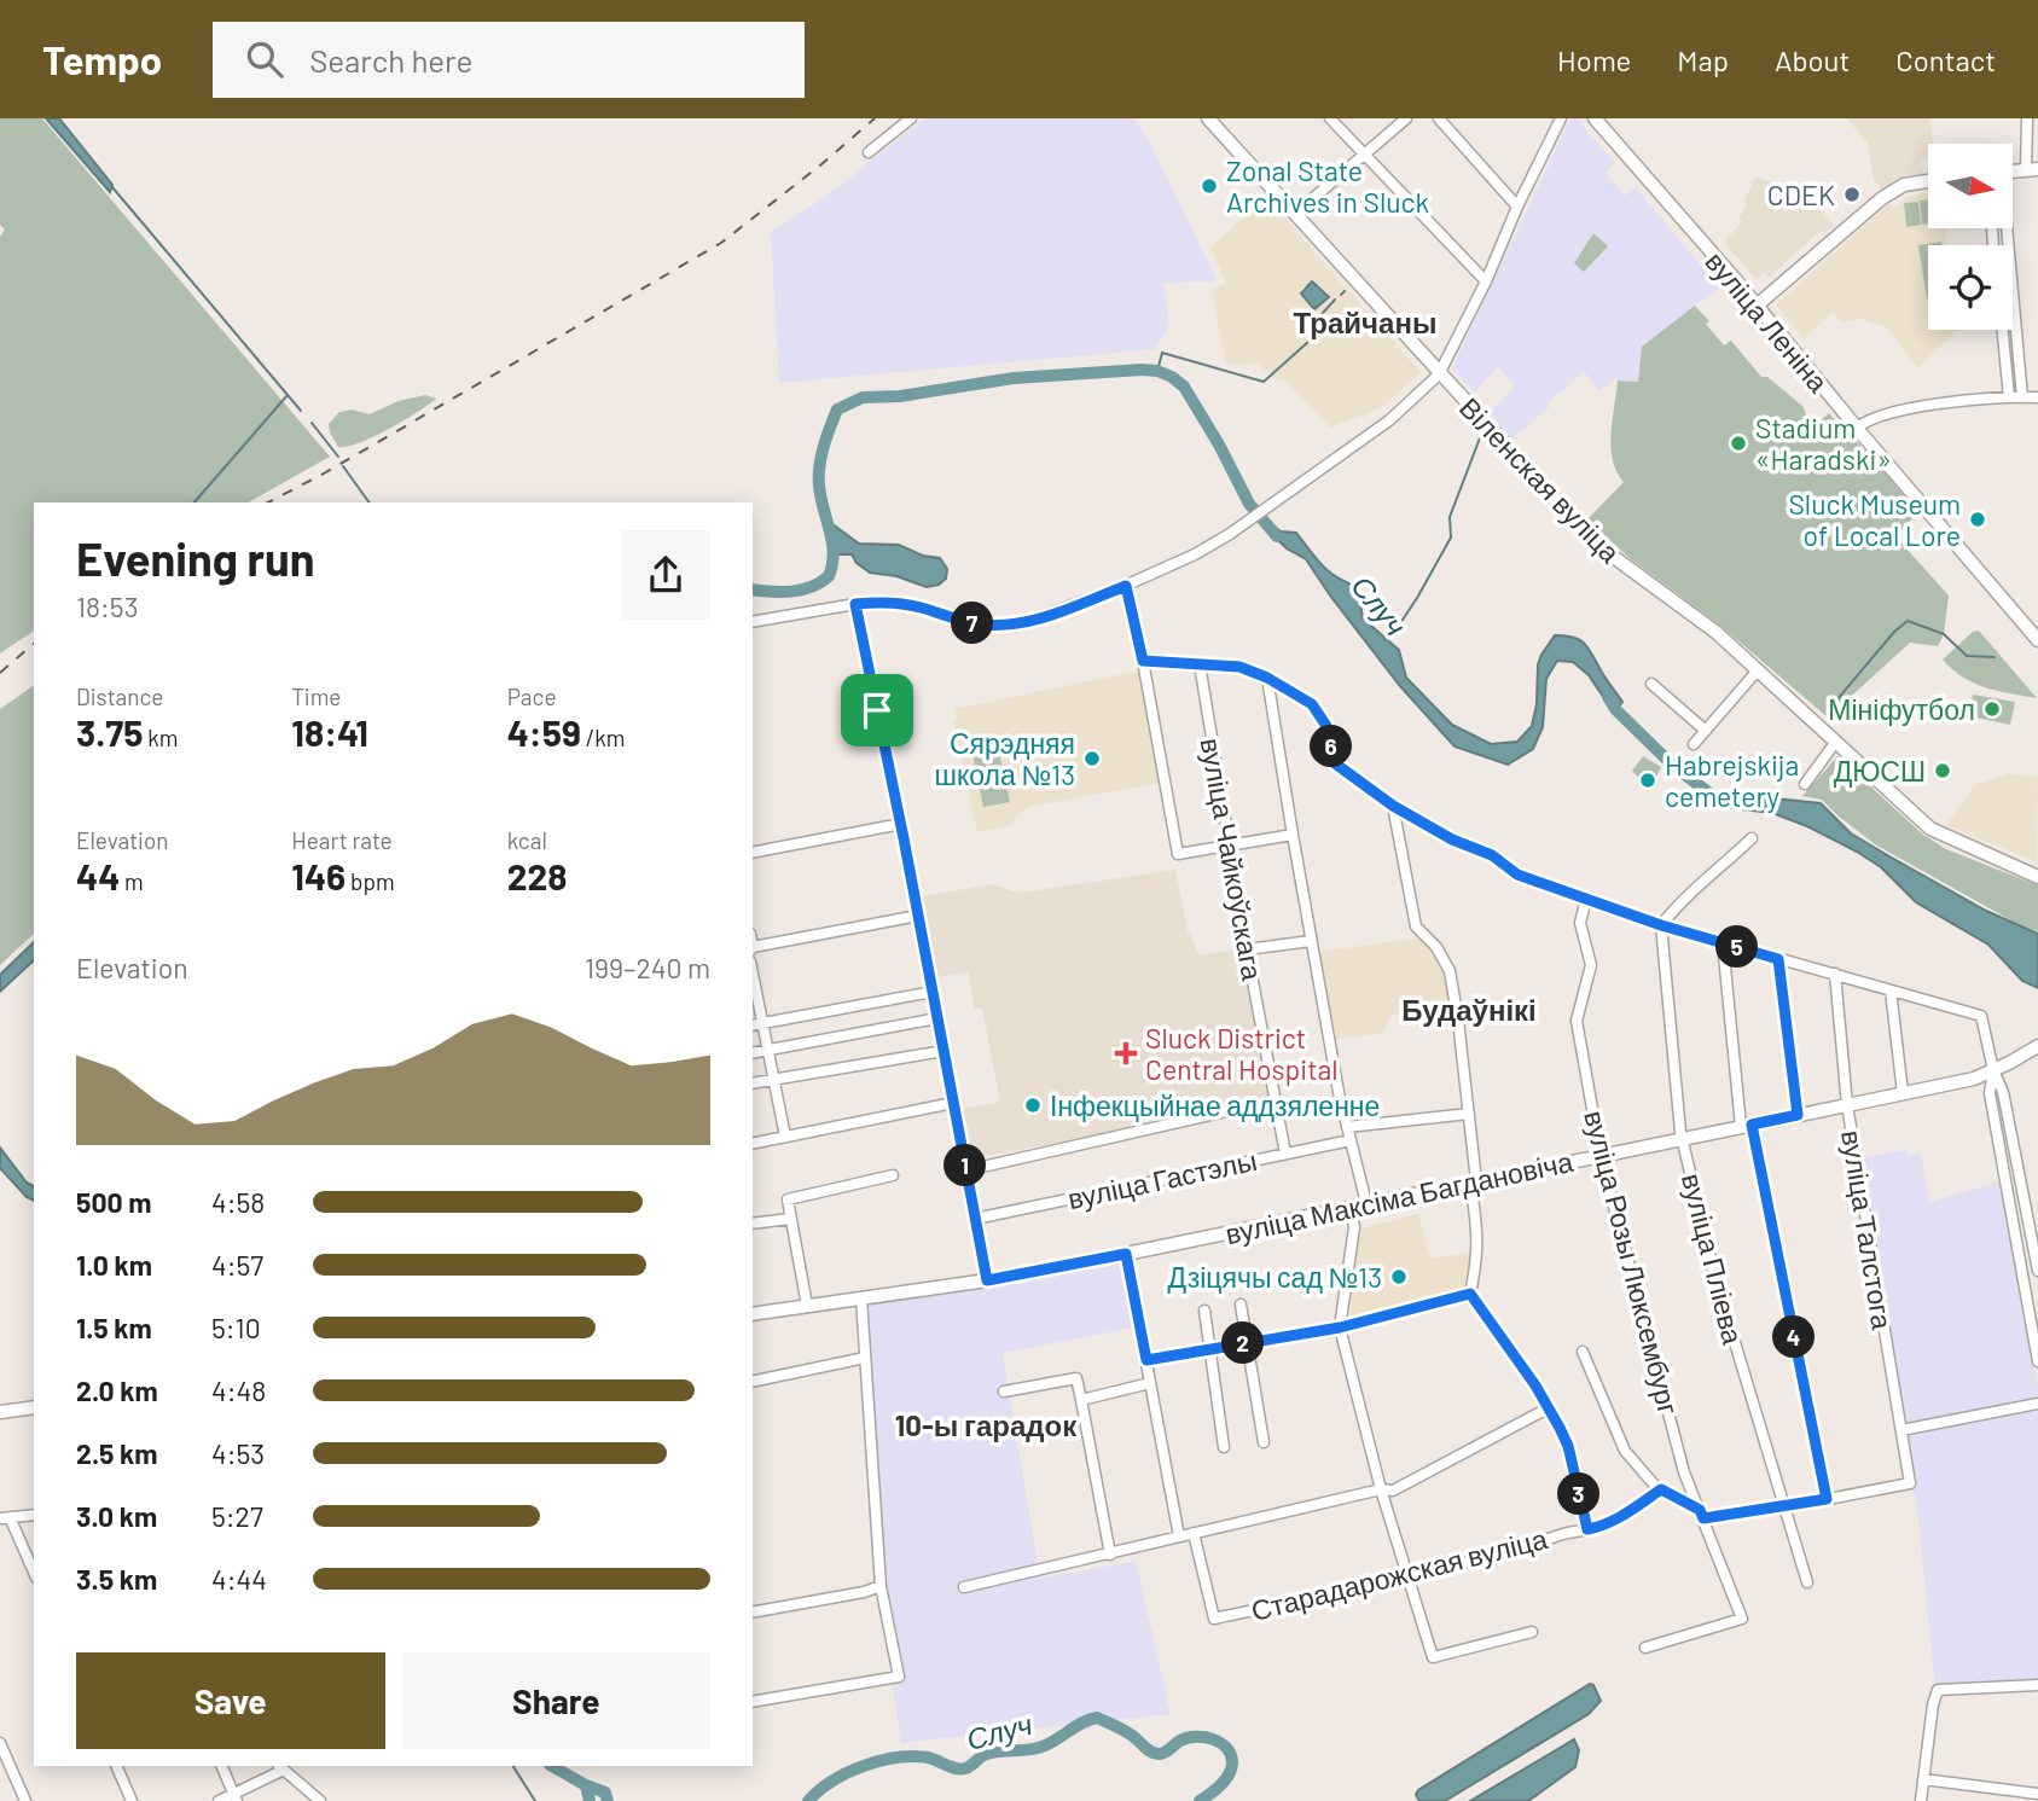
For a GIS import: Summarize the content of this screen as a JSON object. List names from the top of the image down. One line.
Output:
{"streets":{"main road":["вуліца Леніна","Віленская вуліца","вуліца Максіма Багдановіча"],"street":["вуліца Чайкоўскага","вуліца Гастэлы","вуліца Талстога","вуліца Пліева","вуліца Розы Люксембург","Старадарожская вуліца"]},"crossings":[["вуліца Чайкоўскага","вуліца Гастэлы"],["вуліца Максіма Багдановіча","вуліца Талстога"],["вуліца Максіма Багдановіча","вуліца Пліева"],["вуліца Максіма Багдановіча","вуліца Розы Люксембург"]],"districts":["Трайчаны","Будаўнікі","10-ы гарадок"],"water":["Случ"],"places":{"other":["Zonal State Archives in Sluck","CDEK","Stadium «Haradski»","Sluck Museum of Local Lore","Мініфутбол","Сярэдняя школа №13","ДЮСШ","Habrejskija cemetery","Інфекцыйнае аддзяленне","Дзіцячы сад №13"],"health":["Sluck District Central Hospital"]},"north":"right","page":{"header":"Tempo","search":"Search here","nav":["Home","Map","About","Contact"],"heading":["Evening run","18:53"],"pins":["7","6","5","1","4","2","3"],"stats":[["Distance","3.75 km"],["Time","18:41"],["Pace","4:59 /km"],["Elevation","44 m"],["Heart rate","146 bpm"],["kcal","228"]],"chart":["Elevation","199–240 m"],"list":[{"name":"500 m","note":"4:58"},{"name":"1.0 km","note":"4:57"},{"name":"1.5 km","note":"5:10"},{"name":"2.0 km","note":"4:48"},{"name":"2.5 km","note":"4:53"},{"name":"3.0 km","note":"5:27"},{"name":"3.5 km","note":"4:44"}],"buttons":["Save","Share"]}}
